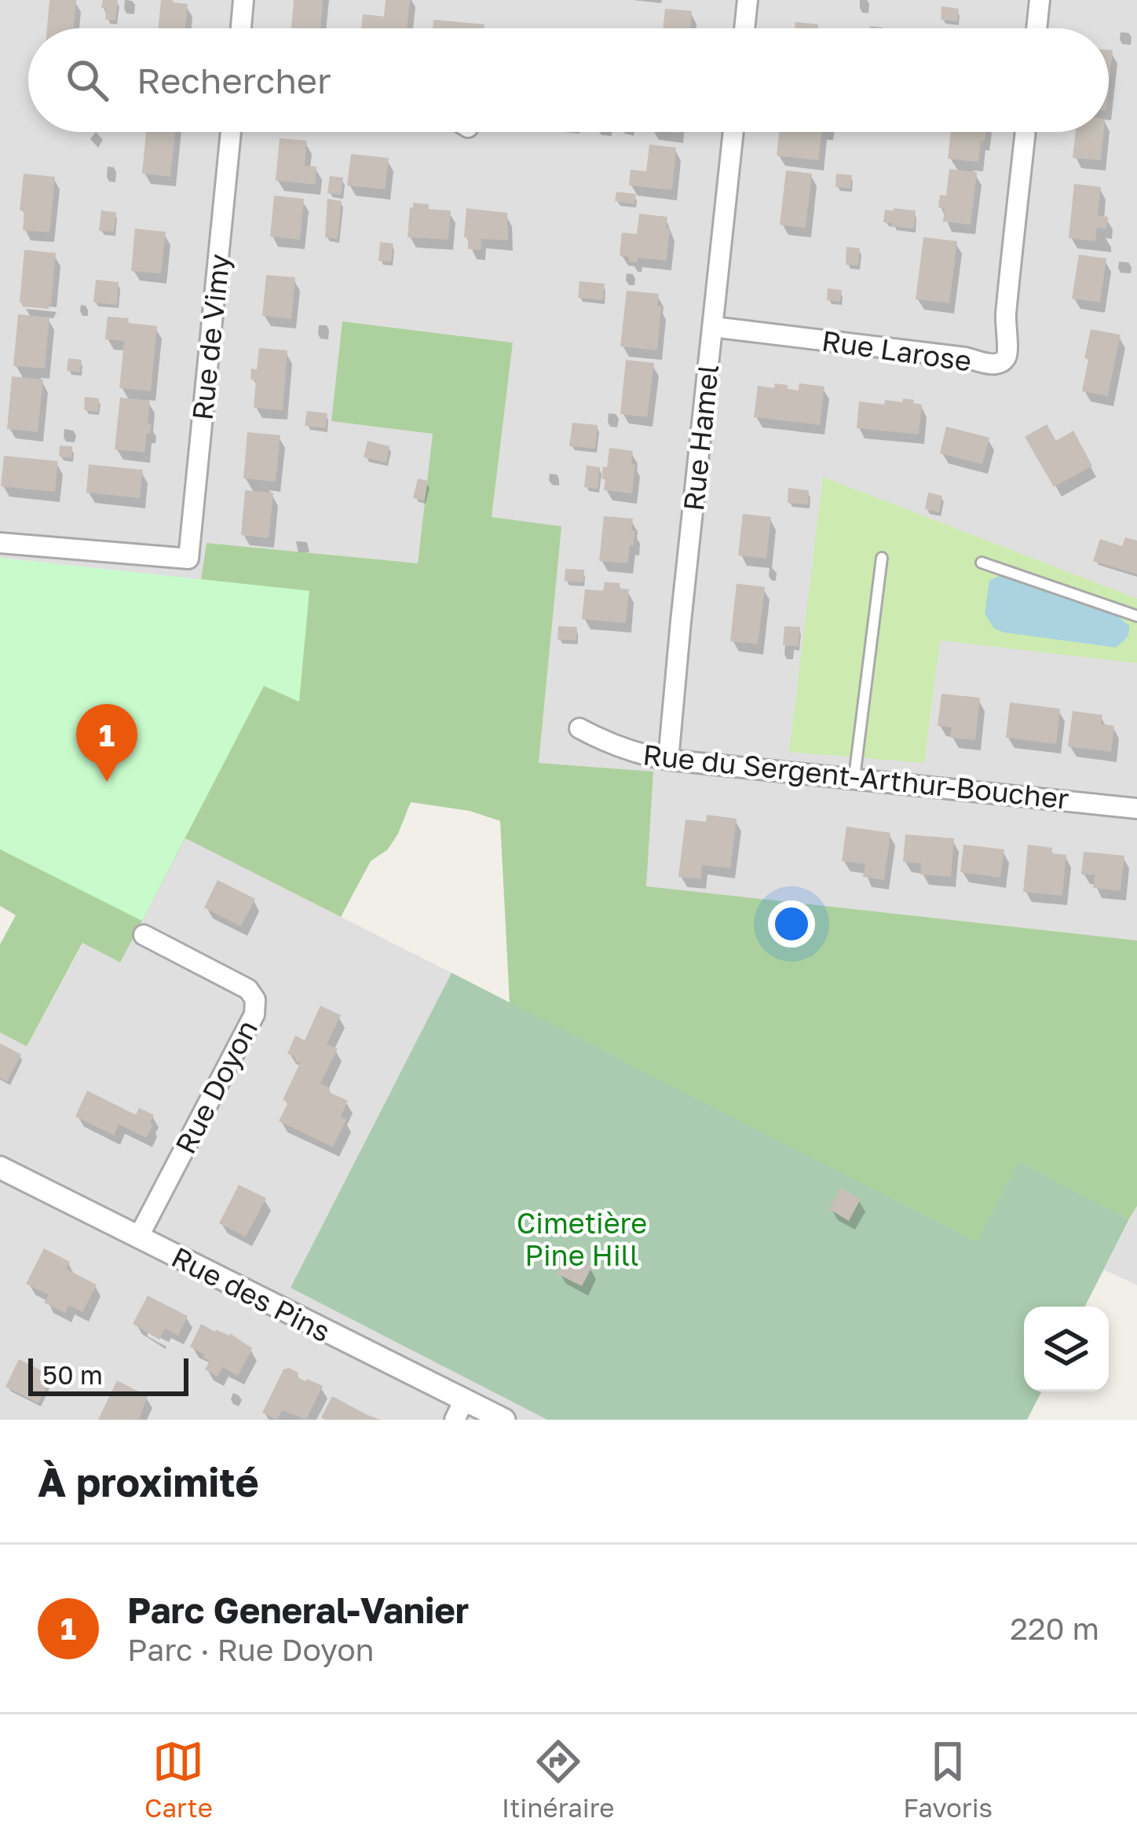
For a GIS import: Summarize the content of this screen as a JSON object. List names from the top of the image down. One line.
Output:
{"streets":{"street":["Rue de Vimy","Rue Larose","Rue Hamel","Rue du Sergent-Arthur-Boucher","Rue Doyon","Rue des Pins"]},"crossings":[["Rue Larose","Rue Hamel"],["Rue Hamel","Rue du Sergent-Arthur-Boucher"],["Rue Doyon","Rue des Pins"]],"parks":["Cimetière Pine Hill"],"scale_bar":"50 m","page":{"search":"Rechercher","pins":"1","scale":"50 m","heading":"À proximité","list":[{"mark":"1","name":"Parc General-Vanier","note":"Parc · Rue Doyon","value":"220 m"}],"nav":["Carte","Itinéraire","Favoris"]}}
